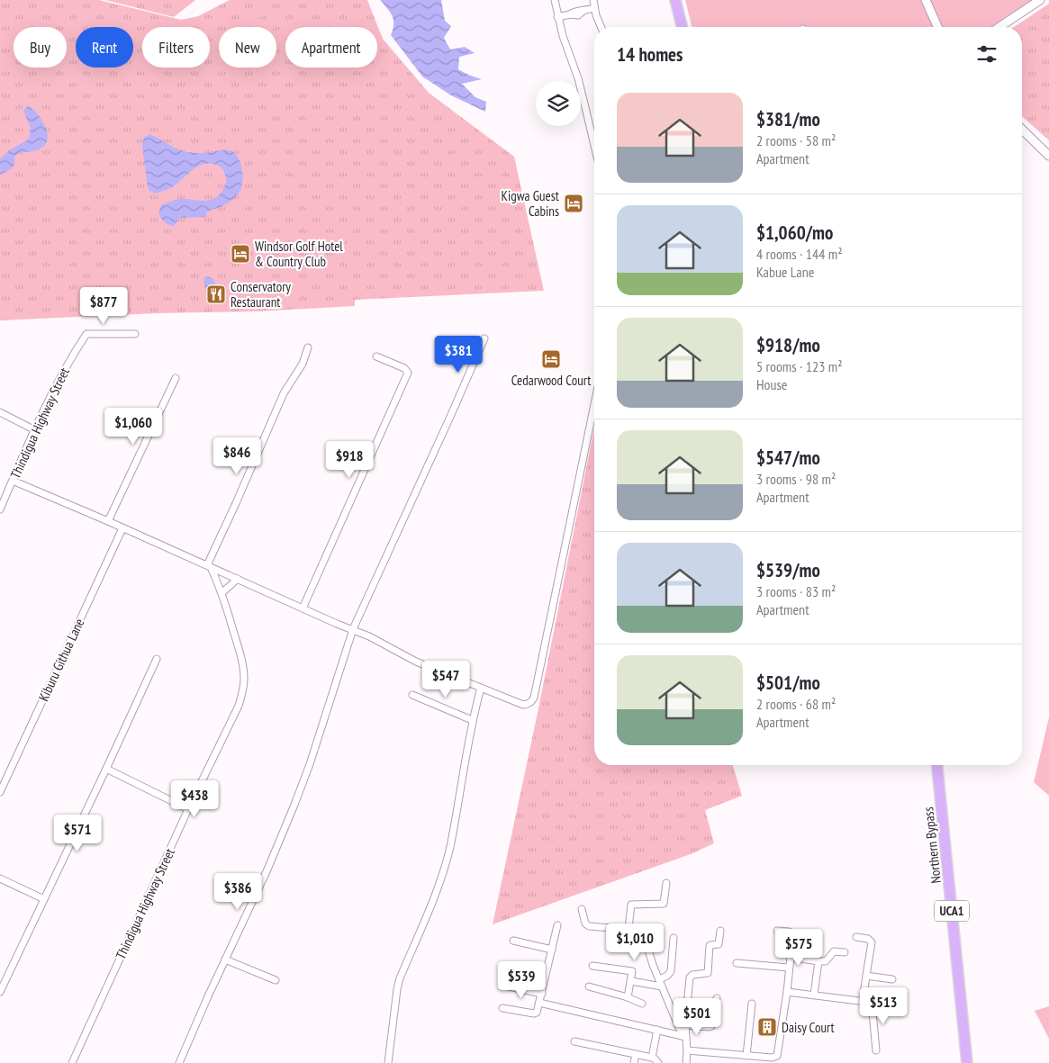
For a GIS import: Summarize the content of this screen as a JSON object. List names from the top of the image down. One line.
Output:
{"streets":{"main road":["Northern Bypass","UCA1"],"street":["Thindigua Highway Street","Kiburu Githua Lane"]},"places":{"hotel":["Kigwa Guest Cabins","Windsor Golf Hotel & Country Club","Cedarwood Court"],"restaurant":["Conservatory Restaurant"],"building":["Daisy Court"]},"page":{"chip":["Buy","Rent","Filters","New","Apartment"],"heading":"14 homes","list":[{"name":"$381/mo","note":"2 rooms · 58 m² · Apartment"},{"name":"$1,060/mo","note":"4 rooms · 144 m² · Kabue Lane"},{"name":"$918/mo","note":"5 rooms · 123 m² · House"},{"name":"$547/mo","note":"3 rooms · 98 m² · Apartment"},{"name":"$539/mo","note":"3 rooms · 83 m² · Apartment"},{"name":"$501/mo","note":"2 rooms · 68 m² · Apartment"}],"price":["$877","$381","$1,060","$846","$918","$547","$438","$571","$386","$1,010","$575","$539","$513","$501"]}}
